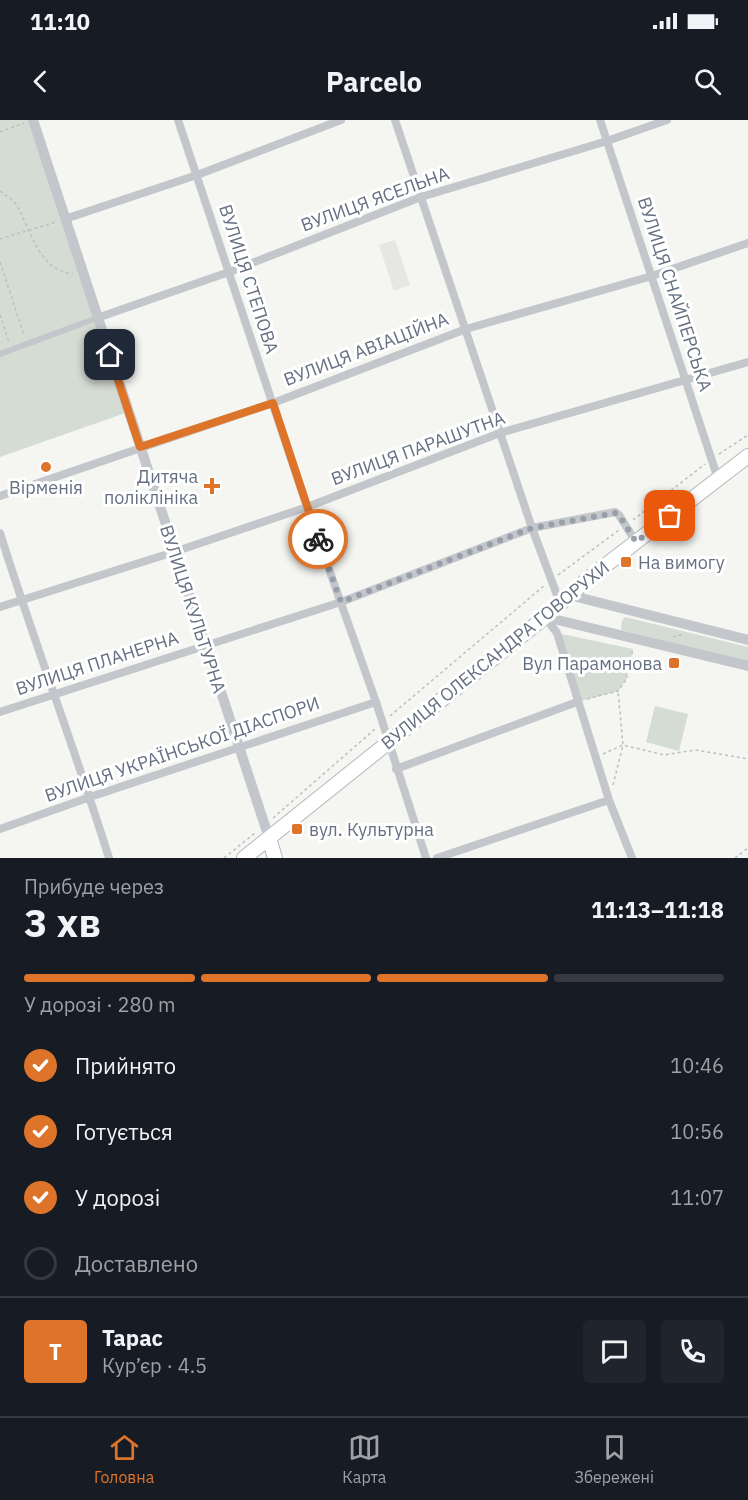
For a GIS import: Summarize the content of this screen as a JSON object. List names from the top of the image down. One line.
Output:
{"streets":{"main road":["ВУЛИЦЯ КУЛЬТУРНА","ВУЛИЦЯ ОЛЕКСАНДРА ГОВОРУХИ"],"street":["ВУЛИЦЯ ЯСЕЛЬНА","ВУЛИЦЯ СТЕПОВА","ВУЛИЦЯ СНАЙПЕРСЬКА","ВУЛИЦЯ АВІАЦІЙНА","ВУЛИЦЯ ПАРАШУТНА","ВУЛИЦЯ ПЛАНЕРНА","ВУЛИЦЯ УКРАЇНСЬКОЇ ДІАСПОРИ"]},"crossings":[["ВУЛИЦЯ ЯСЕЛЬНА","ВУЛИЦЯ СТЕПОВА"],["ВУЛИЦЯ ЯСЕЛЬНА","ВУЛИЦЯ СНАЙПЕРСЬКА"],["ВУЛИЦЯ ЯСЕЛЬНА","ВУЛИЦЯ КУЛЬТУРНА"],["ВУЛИЦЯ СТЕПОВА","ВУЛИЦЯ АВІАЦІЙНА"],["ВУЛИЦЯ СТЕПОВА","ВУЛИЦЯ ПАРАШУТНА"],["ВУЛИЦЯ СТЕПОВА","ВУЛИЦЯ ОЛЕКСАНДРА ГОВОРУХИ"],["ВУЛИЦЯ СТЕПОВА","ВУЛИЦЯ ПЛАНЕРНА"],["ВУЛИЦЯ СТЕПОВА","ВУЛИЦЯ УКРАЇНСЬКОЇ ДІАСПОРИ"],["ВУЛИЦЯ СНАЙПЕРСЬКА","ВУЛИЦЯ АВІАЦІЙНА"],["ВУЛИЦЯ СНАЙПЕРСЬКА","ВУЛИЦЯ ПАРАШУТНА"],["ВУЛИЦЯ СНАЙПЕРСЬКА","ВУЛИЦЯ ОЛЕКСАНДРА ГОВОРУХИ"],["ВУЛИЦЯ АВІАЦІЙНА","ВУЛИЦЯ КУЛЬТУРНА"],["ВУЛИЦЯ ПАРАШУТНА","ВУЛИЦЯ КУЛЬТУРНА"],["ВУЛИЦЯ КУЛЬТУРНА","ВУЛИЦЯ ОЛЕКСАНДРА ГОВОРУХИ"],["ВУЛИЦЯ КУЛЬТУРНА","ВУЛИЦЯ ПЛАНЕРНА"],["ВУЛИЦЯ КУЛЬТУРНА","ВУЛИЦЯ УКРАЇНСЬКОЇ ДІАСПОРИ"]],"places":{"other":["Вірменія"],"health":["Дитяча поліклініка"],"transit":["На вимогу","Вул Парамонова","вул. Культурна"]},"page":{"status":"11:10","header":"Parcelo","heading":["3 хв","Прибуде через","11:13–11:18"],"panel":["Тарас","Кур’єр · 4.5"],"bar":"У дорозі · 280 m","list":[["Прийнято","10:46"],["Готується","10:56"],["У дорозі","11:07"],"Доставлено"],"round":"Т","tabs":["Головна","Карта","Збережені"]}}
